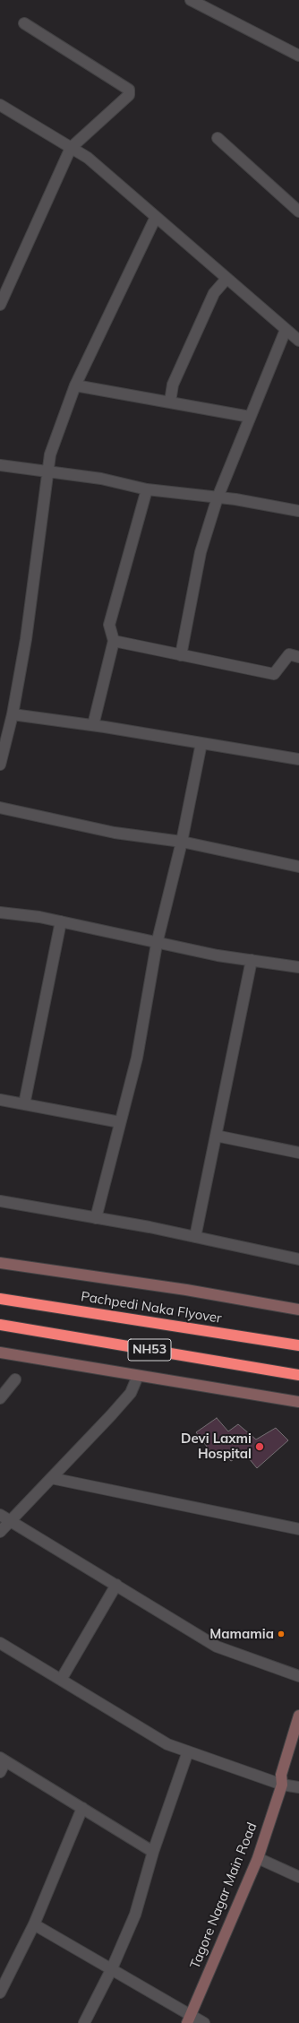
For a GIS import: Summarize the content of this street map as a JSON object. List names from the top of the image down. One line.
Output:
{"streets":{"highway":["Pachpedi Naka Flyover","NH53"],"main road":["Tagore Nagar Main Road"]},"places":["Devi Laxmi Hospital","Mamamia"]}
